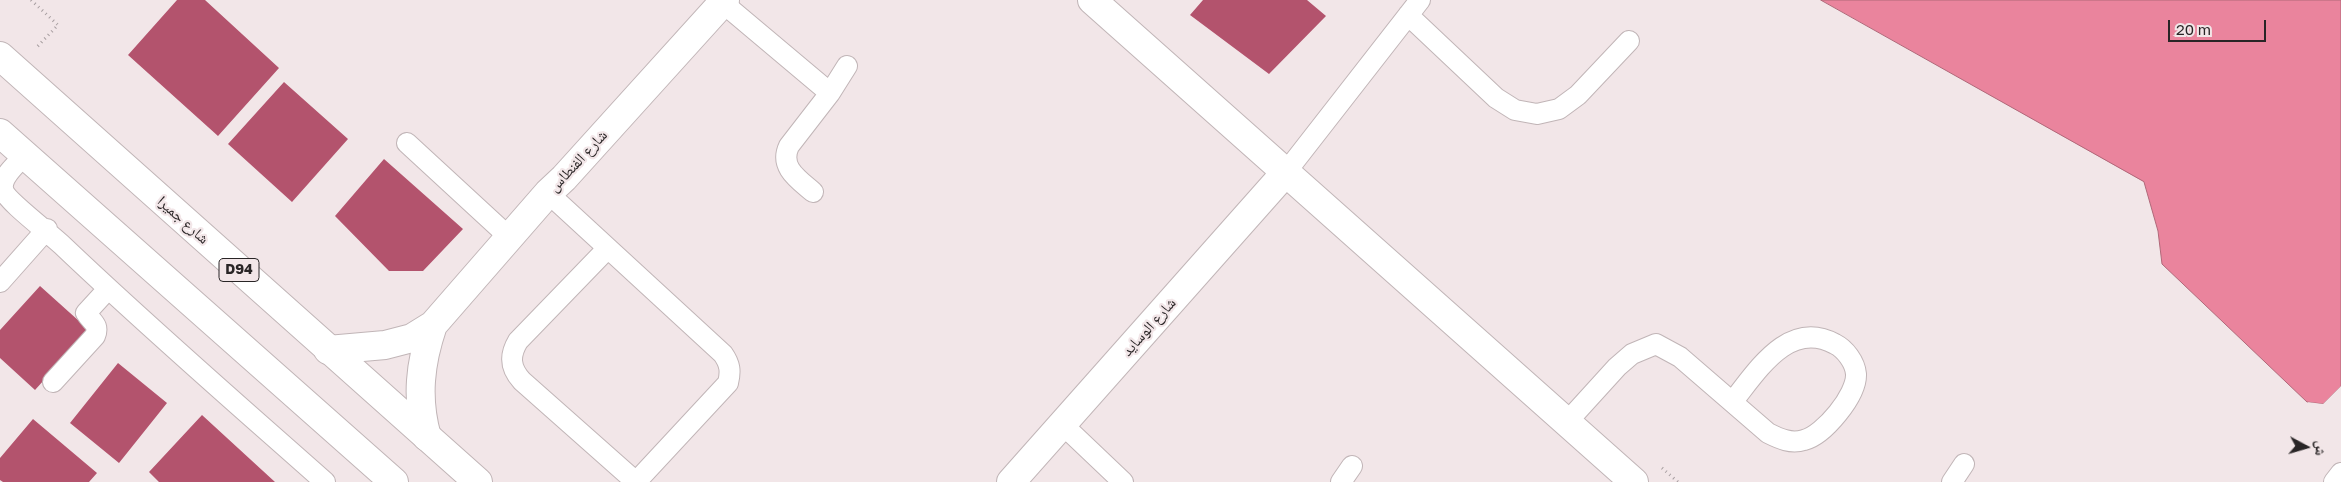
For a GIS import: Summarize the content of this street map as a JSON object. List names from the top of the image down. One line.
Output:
{"streets":{"street":["شارع الفنطاس","شارع جميرا","D94","شارع الوسايد"]},"crossings":[["شارع الفنطاس","شارع جميرا"]],"scale_bar":"20 m","north":"right"}
